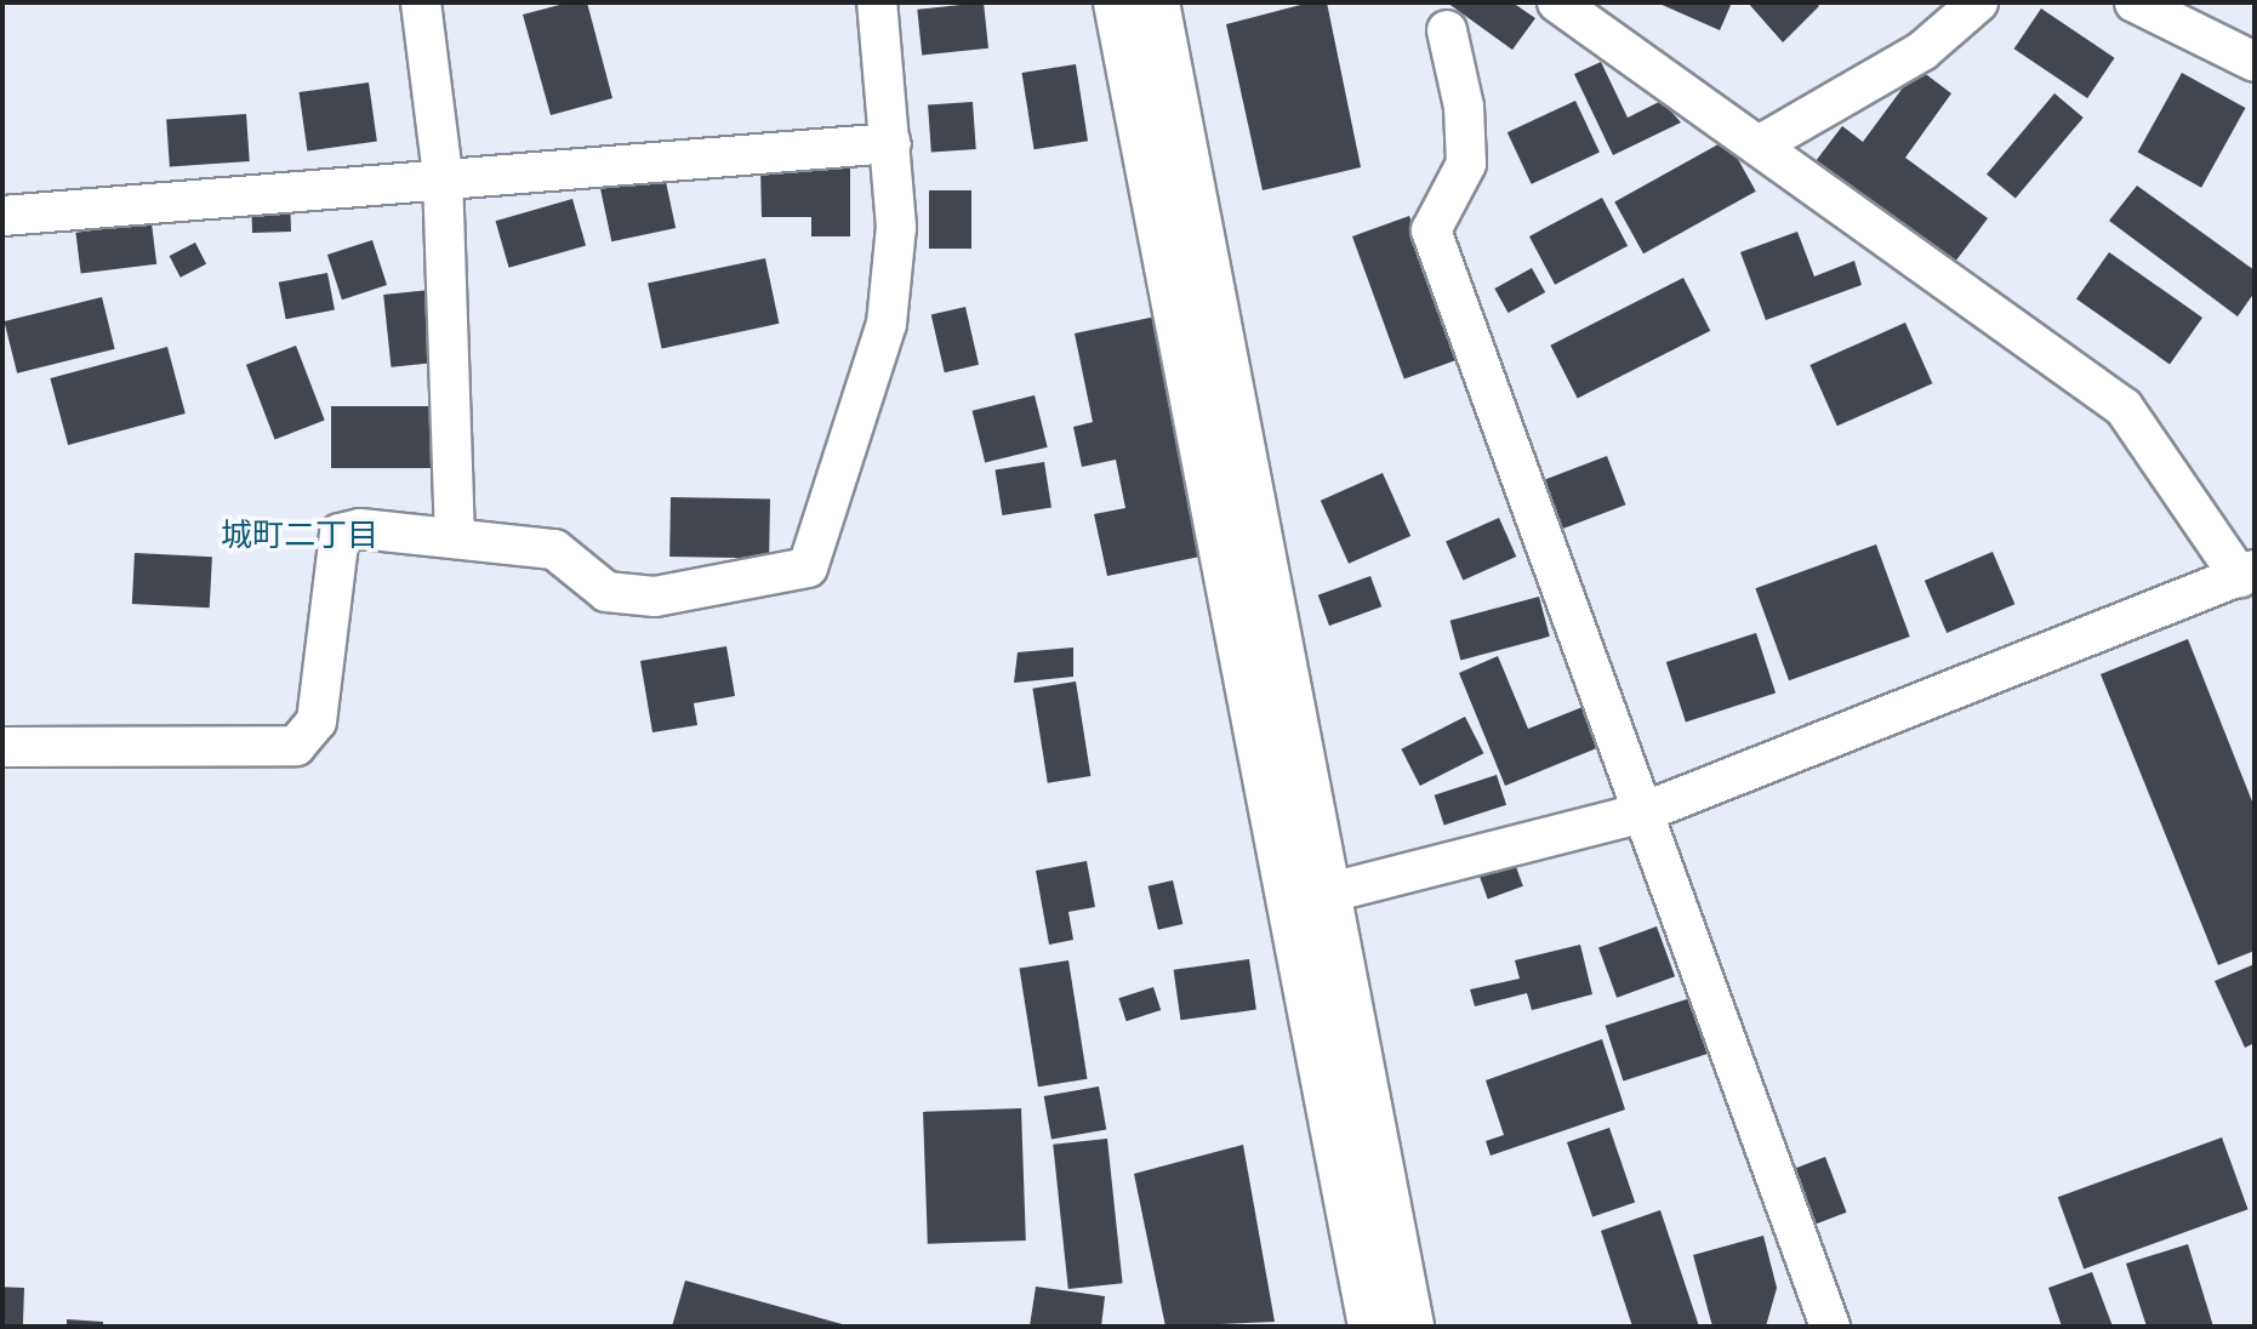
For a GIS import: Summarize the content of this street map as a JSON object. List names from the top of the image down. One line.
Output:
{"districts":["城町二丁目"]}
